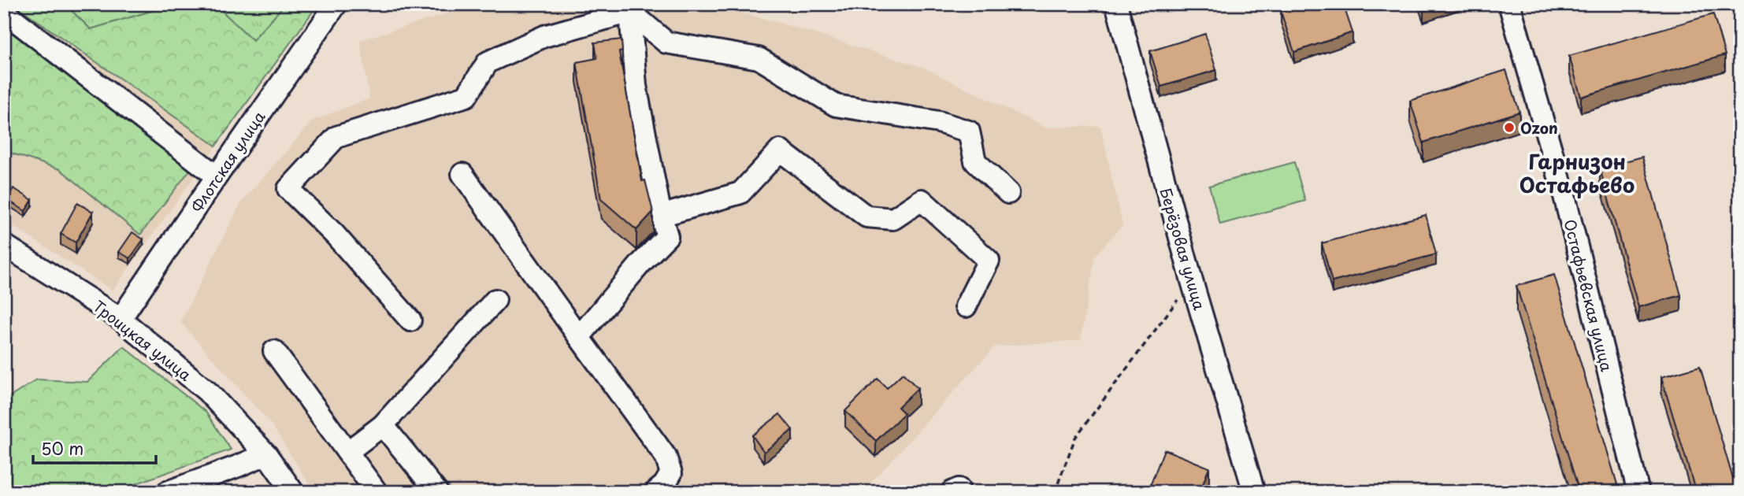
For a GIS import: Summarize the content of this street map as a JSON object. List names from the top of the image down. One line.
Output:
{"streets":{"street":["Флотская улица","Берёзовая улица","Остафьевская улица","Троицкая улица"]},"crossings":[["Флотская улица","Троицкая улица"]],"districts":["Гарнизон Остафьево"],"places":["Ozon"],"scale_bar":"50 m"}
